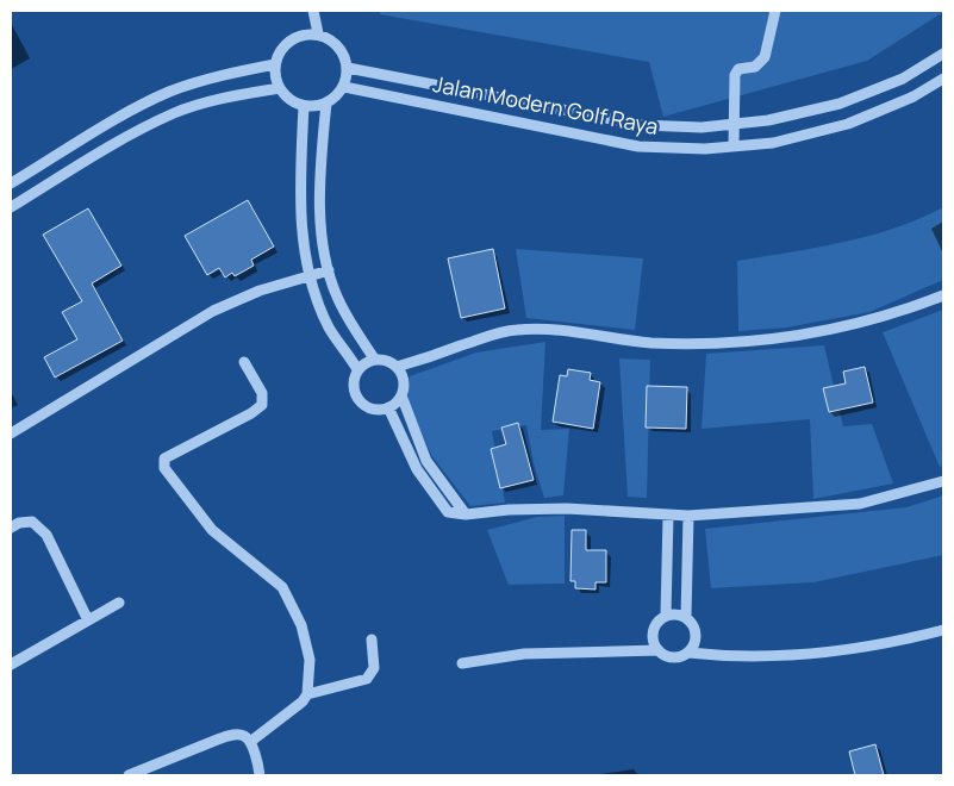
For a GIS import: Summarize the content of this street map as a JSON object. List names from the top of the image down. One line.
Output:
{"streets":{"street":["Jalan Modern Golf Raya"]}}
